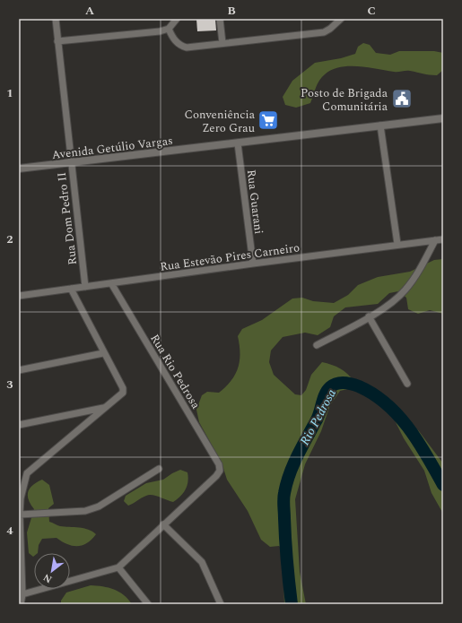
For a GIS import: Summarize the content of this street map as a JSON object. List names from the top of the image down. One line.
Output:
{"streets":{"street":["Avenida Getúlio Vargas","Rua Guarani","Rua Dom Pedro II","Rua Estevão Pires Carneiro","Rua Rio Pedrosa"]},"crossings":[["Avenida Getúlio Vargas","Rua Guarani"],["Avenida Getúlio Vargas","Rua Dom Pedro II"],["Rua Guarani","Rua Estevão Pires Carneiro"],["Rua Dom Pedro II","Rua Estevão Pires Carneiro"],["Rua Estevão Pires Carneiro","Rua Rio Pedrosa"]],"water":["Rio Pedrosa"],"places":{"public building":["Posto de Brigada Comunitária"],"supermarket":["Conveniência Zero Grau"]},"north":"bottom left","grid":{"columns":["A","B","C"],"rows":["1","2","3","4"]}}
